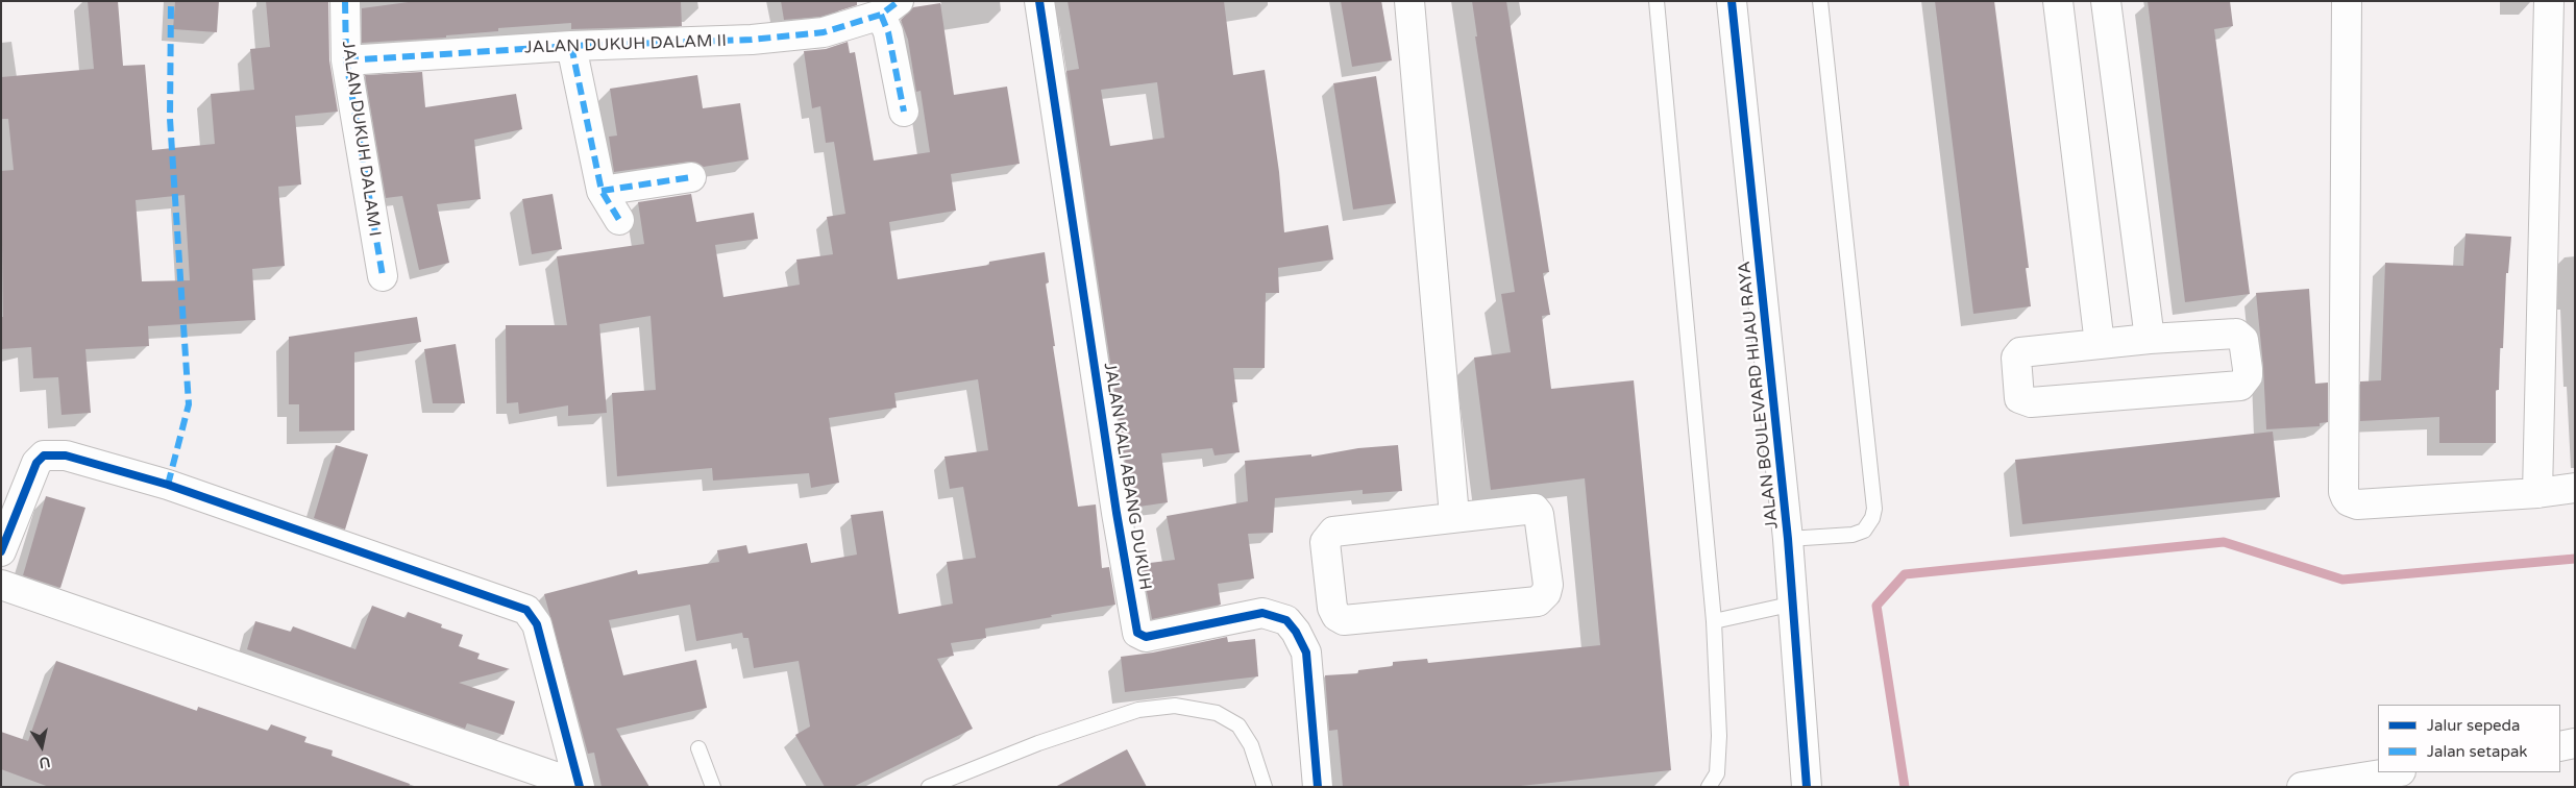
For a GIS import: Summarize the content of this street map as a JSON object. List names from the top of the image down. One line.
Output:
{"streets":{"street":["JALAN DUKUH DALAM II","JALAN DUKUH DALAM I","JALAN BOULEVARD HIJAU RAYA","JALAN KALI ABANG DUKUH"]},"crossings":[["JALAN DUKUH DALAM II","JALAN DUKUH DALAM I"]],"legend":["Jalur sepeda","Jalan setapak"],"north":"bottom"}
